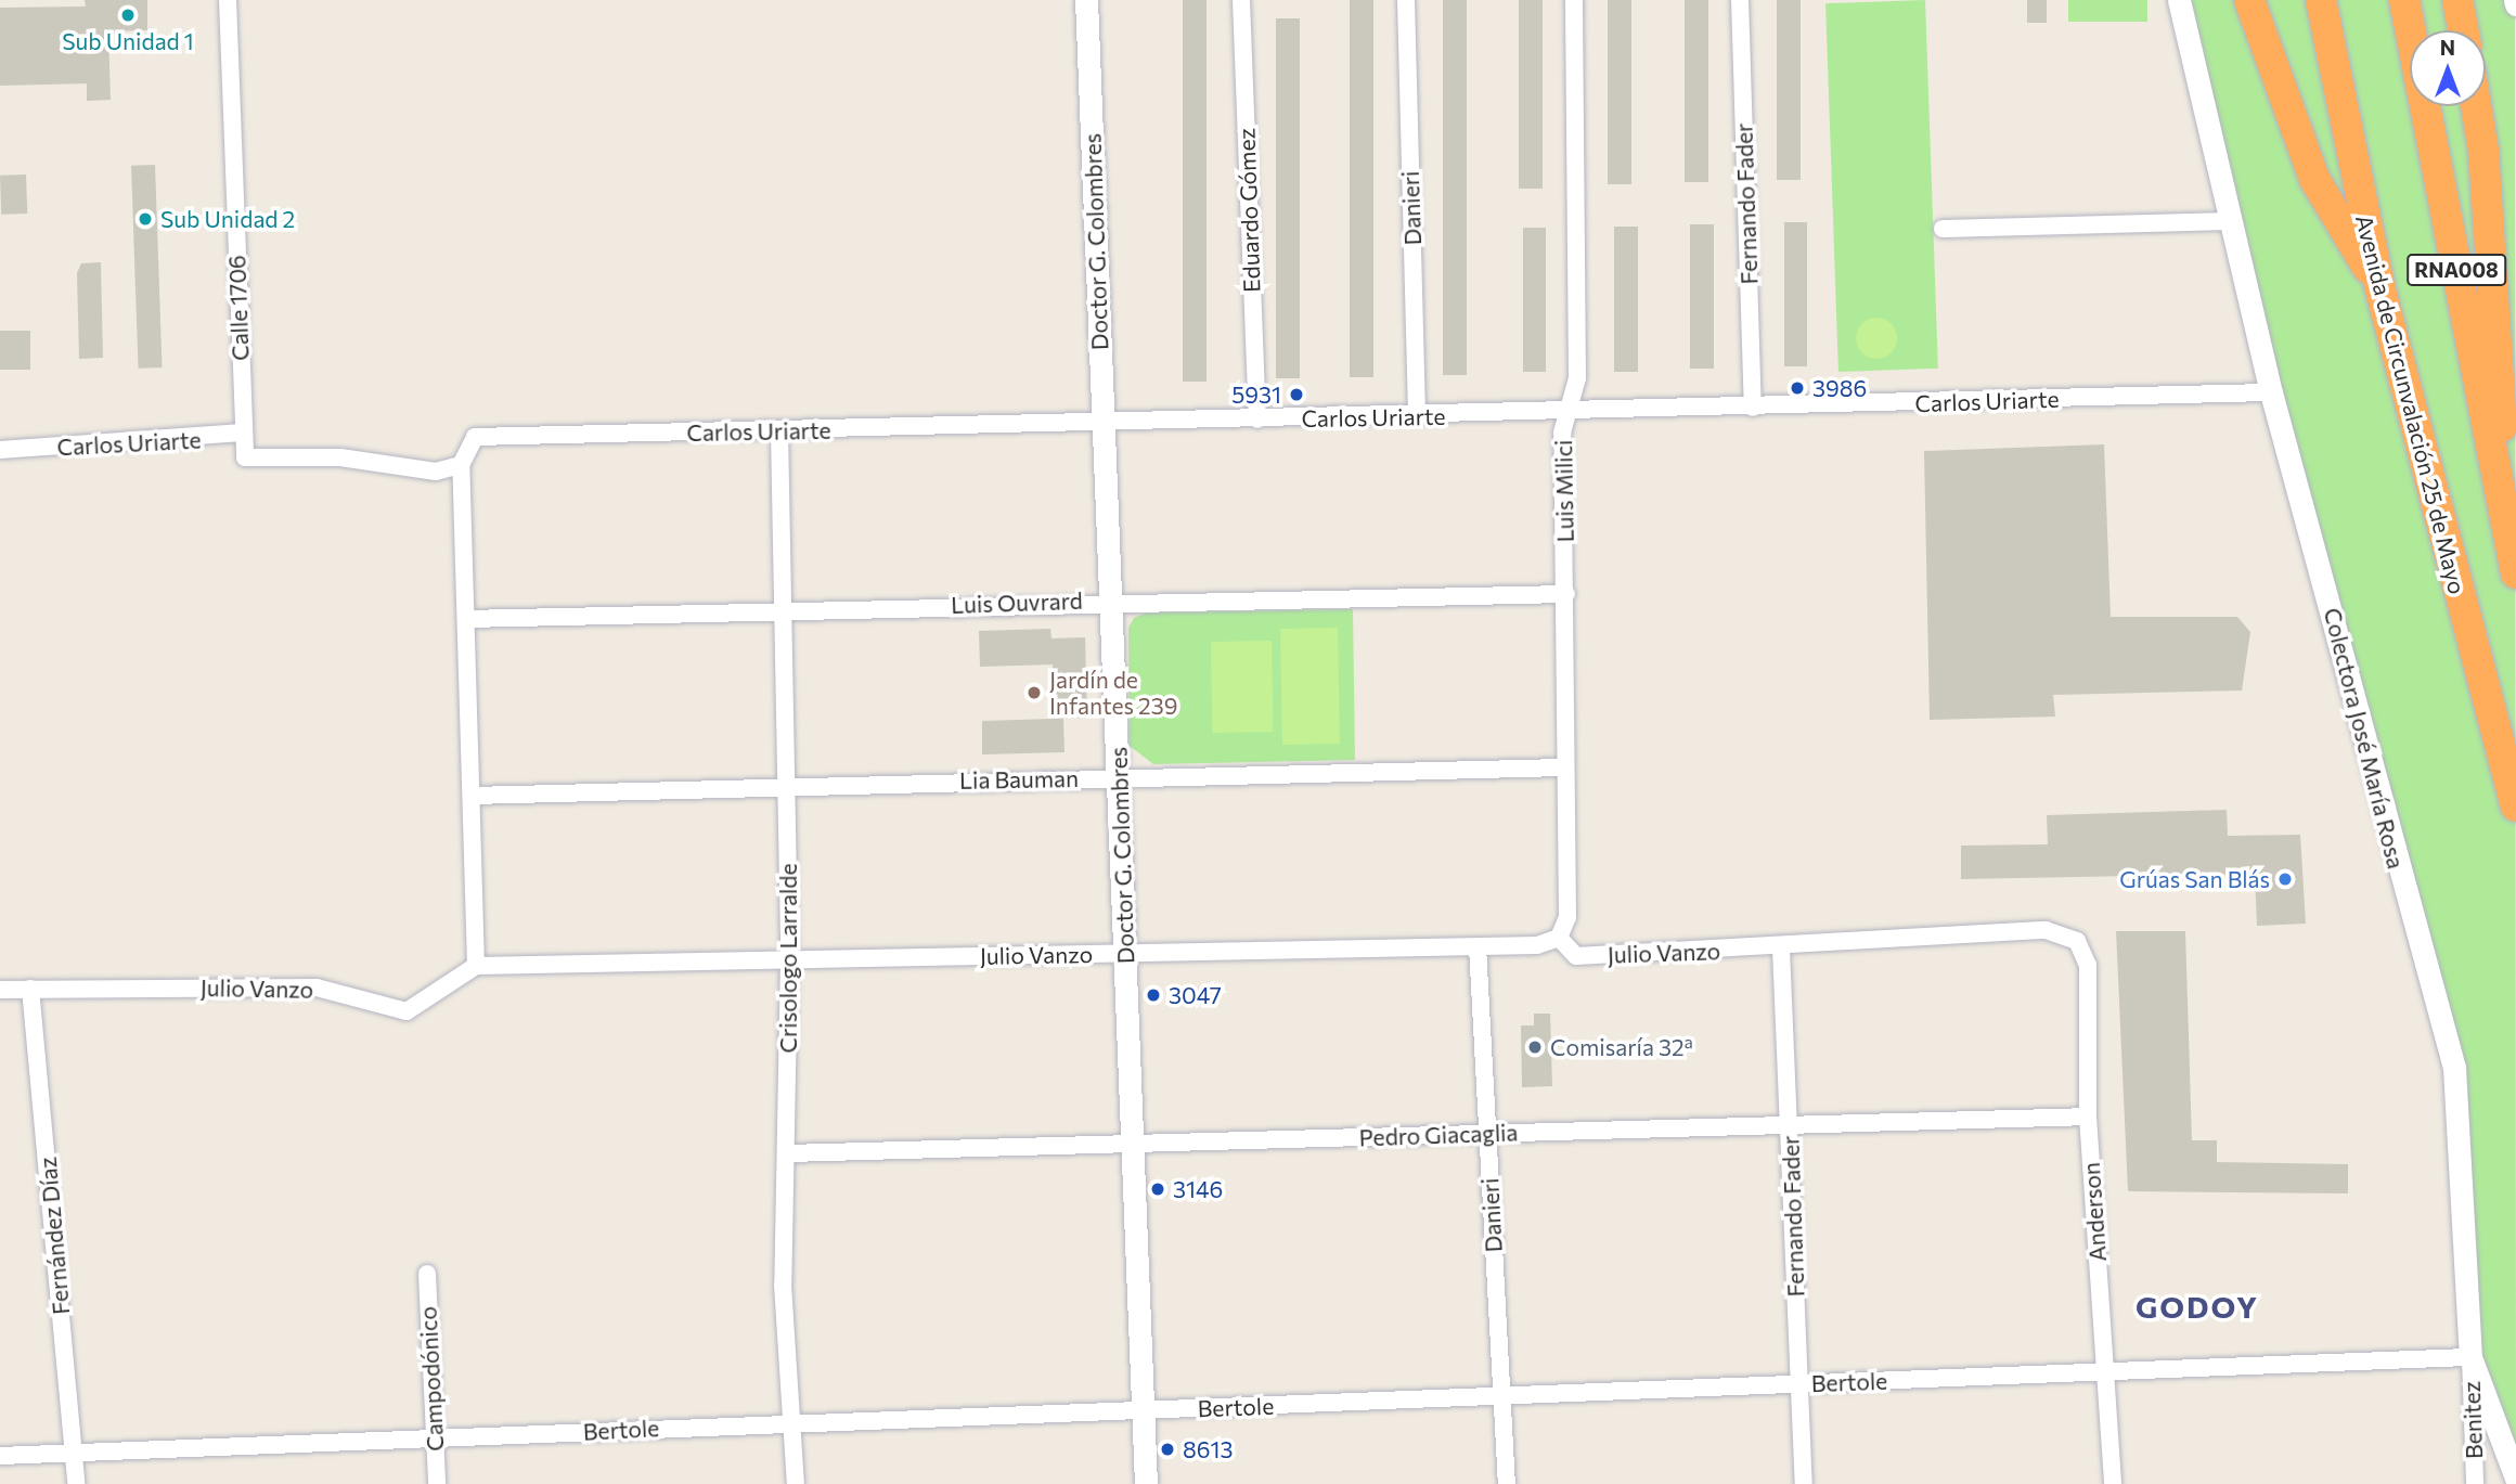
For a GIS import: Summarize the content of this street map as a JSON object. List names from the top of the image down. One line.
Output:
{"streets":{"highway":["RNA008","Avenida de Circunvalación 25 de Mayo"],"main road":["Doctor G. Colombres","Colectora José María Rosa"],"street":["Fernando Fader","Danieri","Eduardo Gómez","Calle 1706","Carlos Uriarte","Luis Milici","Luis Ouvrard","Lia Bauman","Julio Vanzo","Crisologo Larralde","Pedro Giacaglia","Anderson","Fernández Díaz","Campodónico","Bertole","Benitez"]},"crossings":[["Fernando Fader","Carlos Uriarte"],["Fernando Fader","Julio Vanzo"],["Fernando Fader","Pedro Giacaglia"],["Fernando Fader","Bertole"],["Danieri","Carlos Uriarte"],["Danieri","Julio Vanzo"],["Danieri","Pedro Giacaglia"],["Danieri","Bertole"],["Eduardo Gómez","Carlos Uriarte"],["Doctor G. Colombres","Carlos Uriarte"],["Doctor G. Colombres","Luis Ouvrard"],["Doctor G. Colombres","Lia Bauman"],["Doctor G. Colombres","Julio Vanzo"],["Doctor G. Colombres","Pedro Giacaglia"],["Doctor G. Colombres","Bertole"],["Calle 1706","Carlos Uriarte"],["Carlos Uriarte","Luis Milici"],["Carlos Uriarte","Colectora José María Rosa"],["Carlos Uriarte","Crisologo Larralde"],["Luis Milici","Luis Ouvrard"],["Luis Milici","Lia Bauman"],["Luis Milici","Julio Vanzo"],["Luis Ouvrard","Crisologo Larralde"],["Colectora José María Rosa","Bertole"],["Colectora José María Rosa","Benitez"],["Lia Bauman","Crisologo Larralde"],["Julio Vanzo","Crisologo Larralde"],["Julio Vanzo","Anderson"],["Julio Vanzo","Fernández Díaz"],["Crisologo Larralde","Pedro Giacaglia"],["Crisologo Larralde","Bertole"],["Pedro Giacaglia","Anderson"],["Anderson","Bertole"],["Fernández Díaz","Bertole"],["Campodónico","Bertole"],["Bertole","Benitez"]],"districts":["GODOY"],"places":["Sub Unidad 1","Sub Unidad 2","3986","5931","Jardín de Infantes 239","Grúas San Blás","3047","Comisaría 32ª","3146","8613"],"north":"top"}
